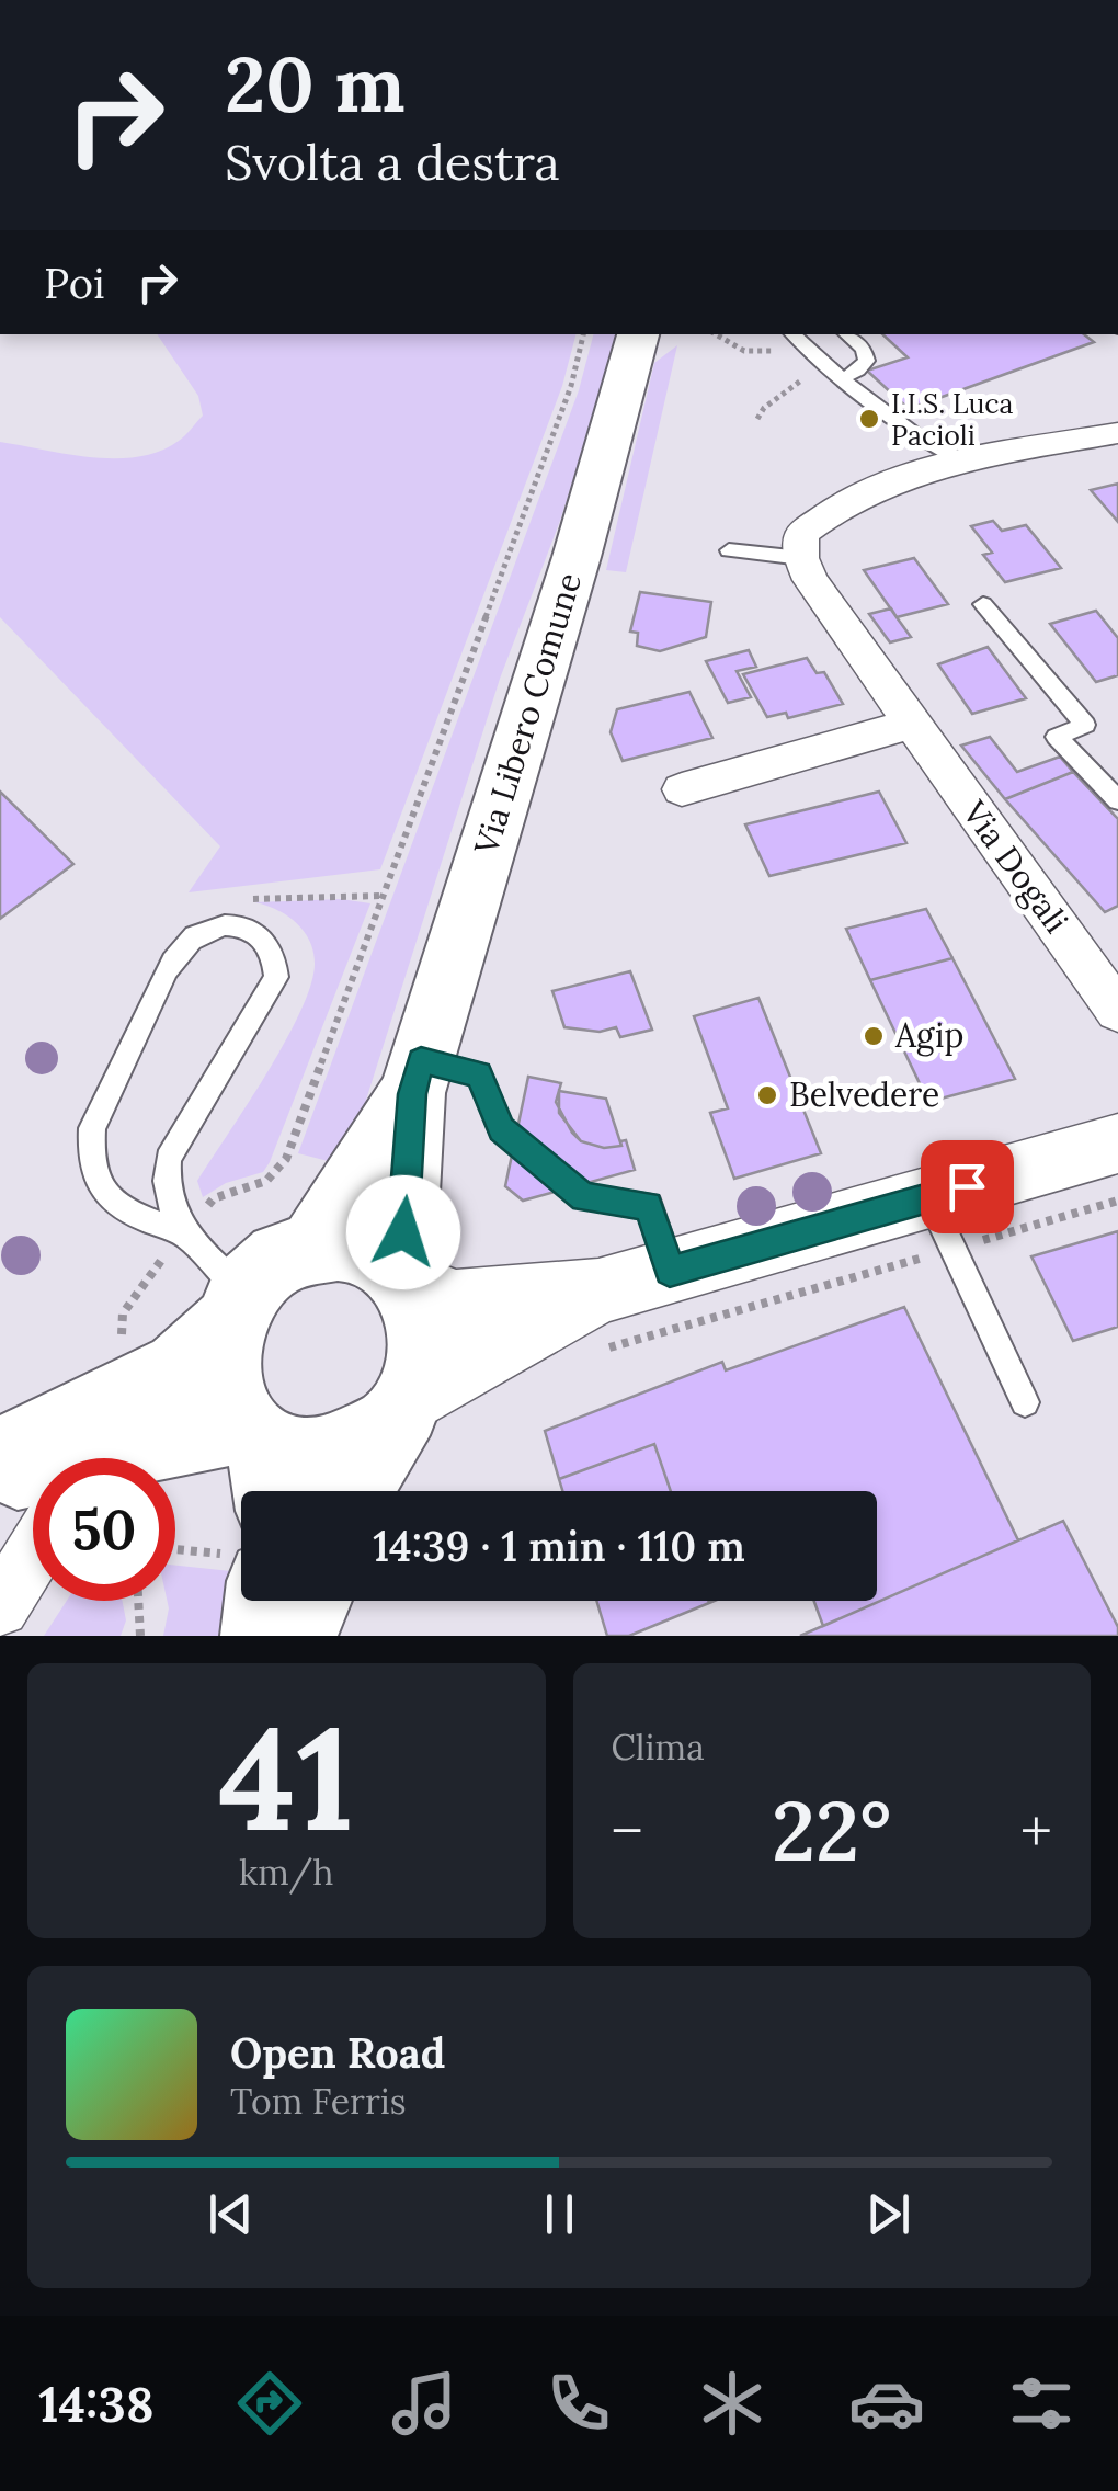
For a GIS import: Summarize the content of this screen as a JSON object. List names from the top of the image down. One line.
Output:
{"streets":{"main road":["Via Libero Comune"],"street":["Via Dogali"]},"places":["I.I.S. Luca Pacioli","Agip","Belvedere"],"page":{"turn":["20 m","Svolta a destra"],"then":"Poi","limit":"50","trip":"14:39 · 1 min · 110 m","tile":[["41","km/h"],"Clima"],"heat":["−","22°","+"],"song":["Open Road","Tom Ferris"],"tabs":"14:38"}}
